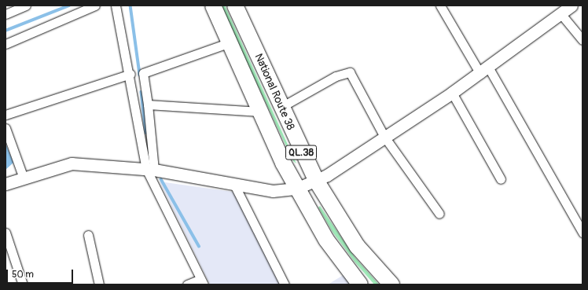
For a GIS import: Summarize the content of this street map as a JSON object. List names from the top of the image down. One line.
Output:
{"streets":{"highway":["National Route 38","QL.38"]},"scale_bar":"50 m"}
